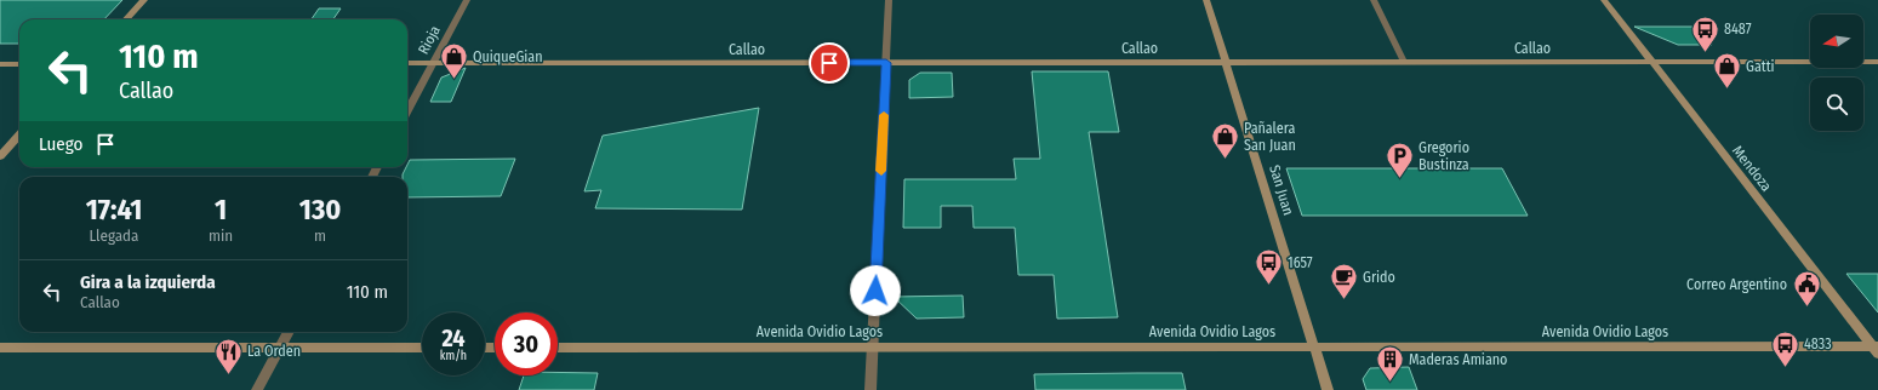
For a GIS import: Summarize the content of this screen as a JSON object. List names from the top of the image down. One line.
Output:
{"streets":{"main road":["Callao","Mendoza","San Juan","Avenida Ovidio Lagos"],"street":["Rioja"]},"crossings":[["Rioja","Callao"],["Callao","Mendoza"],["Callao","San Juan"],["Mendoza","Avenida Ovidio Lagos"],["San Juan","Avenida Ovidio Lagos"]],"places":{"bus stop":["8487","1657","4833"],"shop":["QuiqueGian","Gatti","Pañalera San Juan"],"parking":["Gregorio Bustinza"],"cafe":["Grido"],"public building":["Correo Argentino"],"restaurant":["La Orden"],"building":["Maderas Amiano"]},"north":"left","page":{"turn":["110 m","Callao"],"then":"Luego","eta":["17:41","Llegada","1","min","130","m"],"list":[{"name":"Gira a la izquierda","note":"Callao","value":"110 m"}],"speed":"24 km/h","limit":"30"}}
